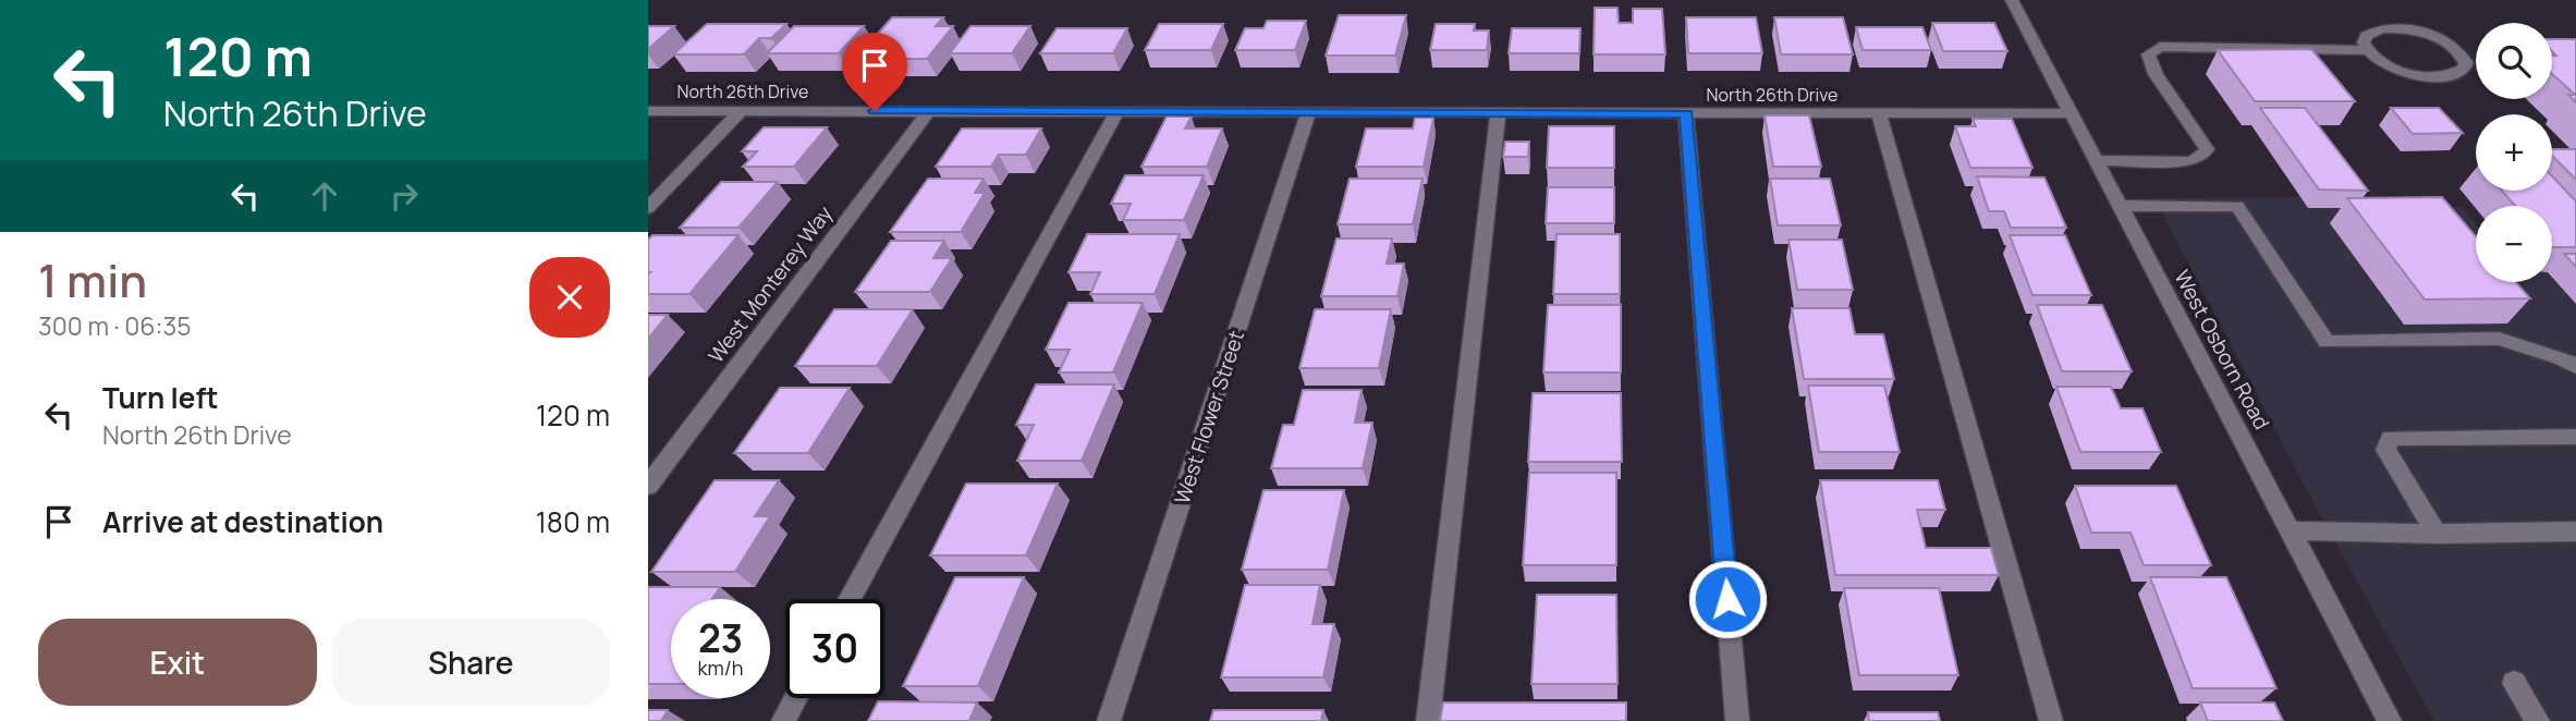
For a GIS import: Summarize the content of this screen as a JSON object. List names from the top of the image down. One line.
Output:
{"streets":{"street":["North 26th Drive","West Monterey Way","West Osborn Road","West Flower Street"]},"crossings":[["North 26th Drive","West Monterey Way"],["North 26th Drive","West Osborn Road"],["North 26th Drive","West Flower Street"]],"page":{"turn":["120 m","North 26th Drive"],"map_buttons":["+","−"],"heading":["1 min","300 m · 06:35"],"list":[{"name":"Turn left","note":"North 26th Drive","value":"120 m"},{"name":"Arrive at destination","value":"180 m"}],"speed":"23 km/h","limit":"30","buttons":["Exit","Share"]}}
